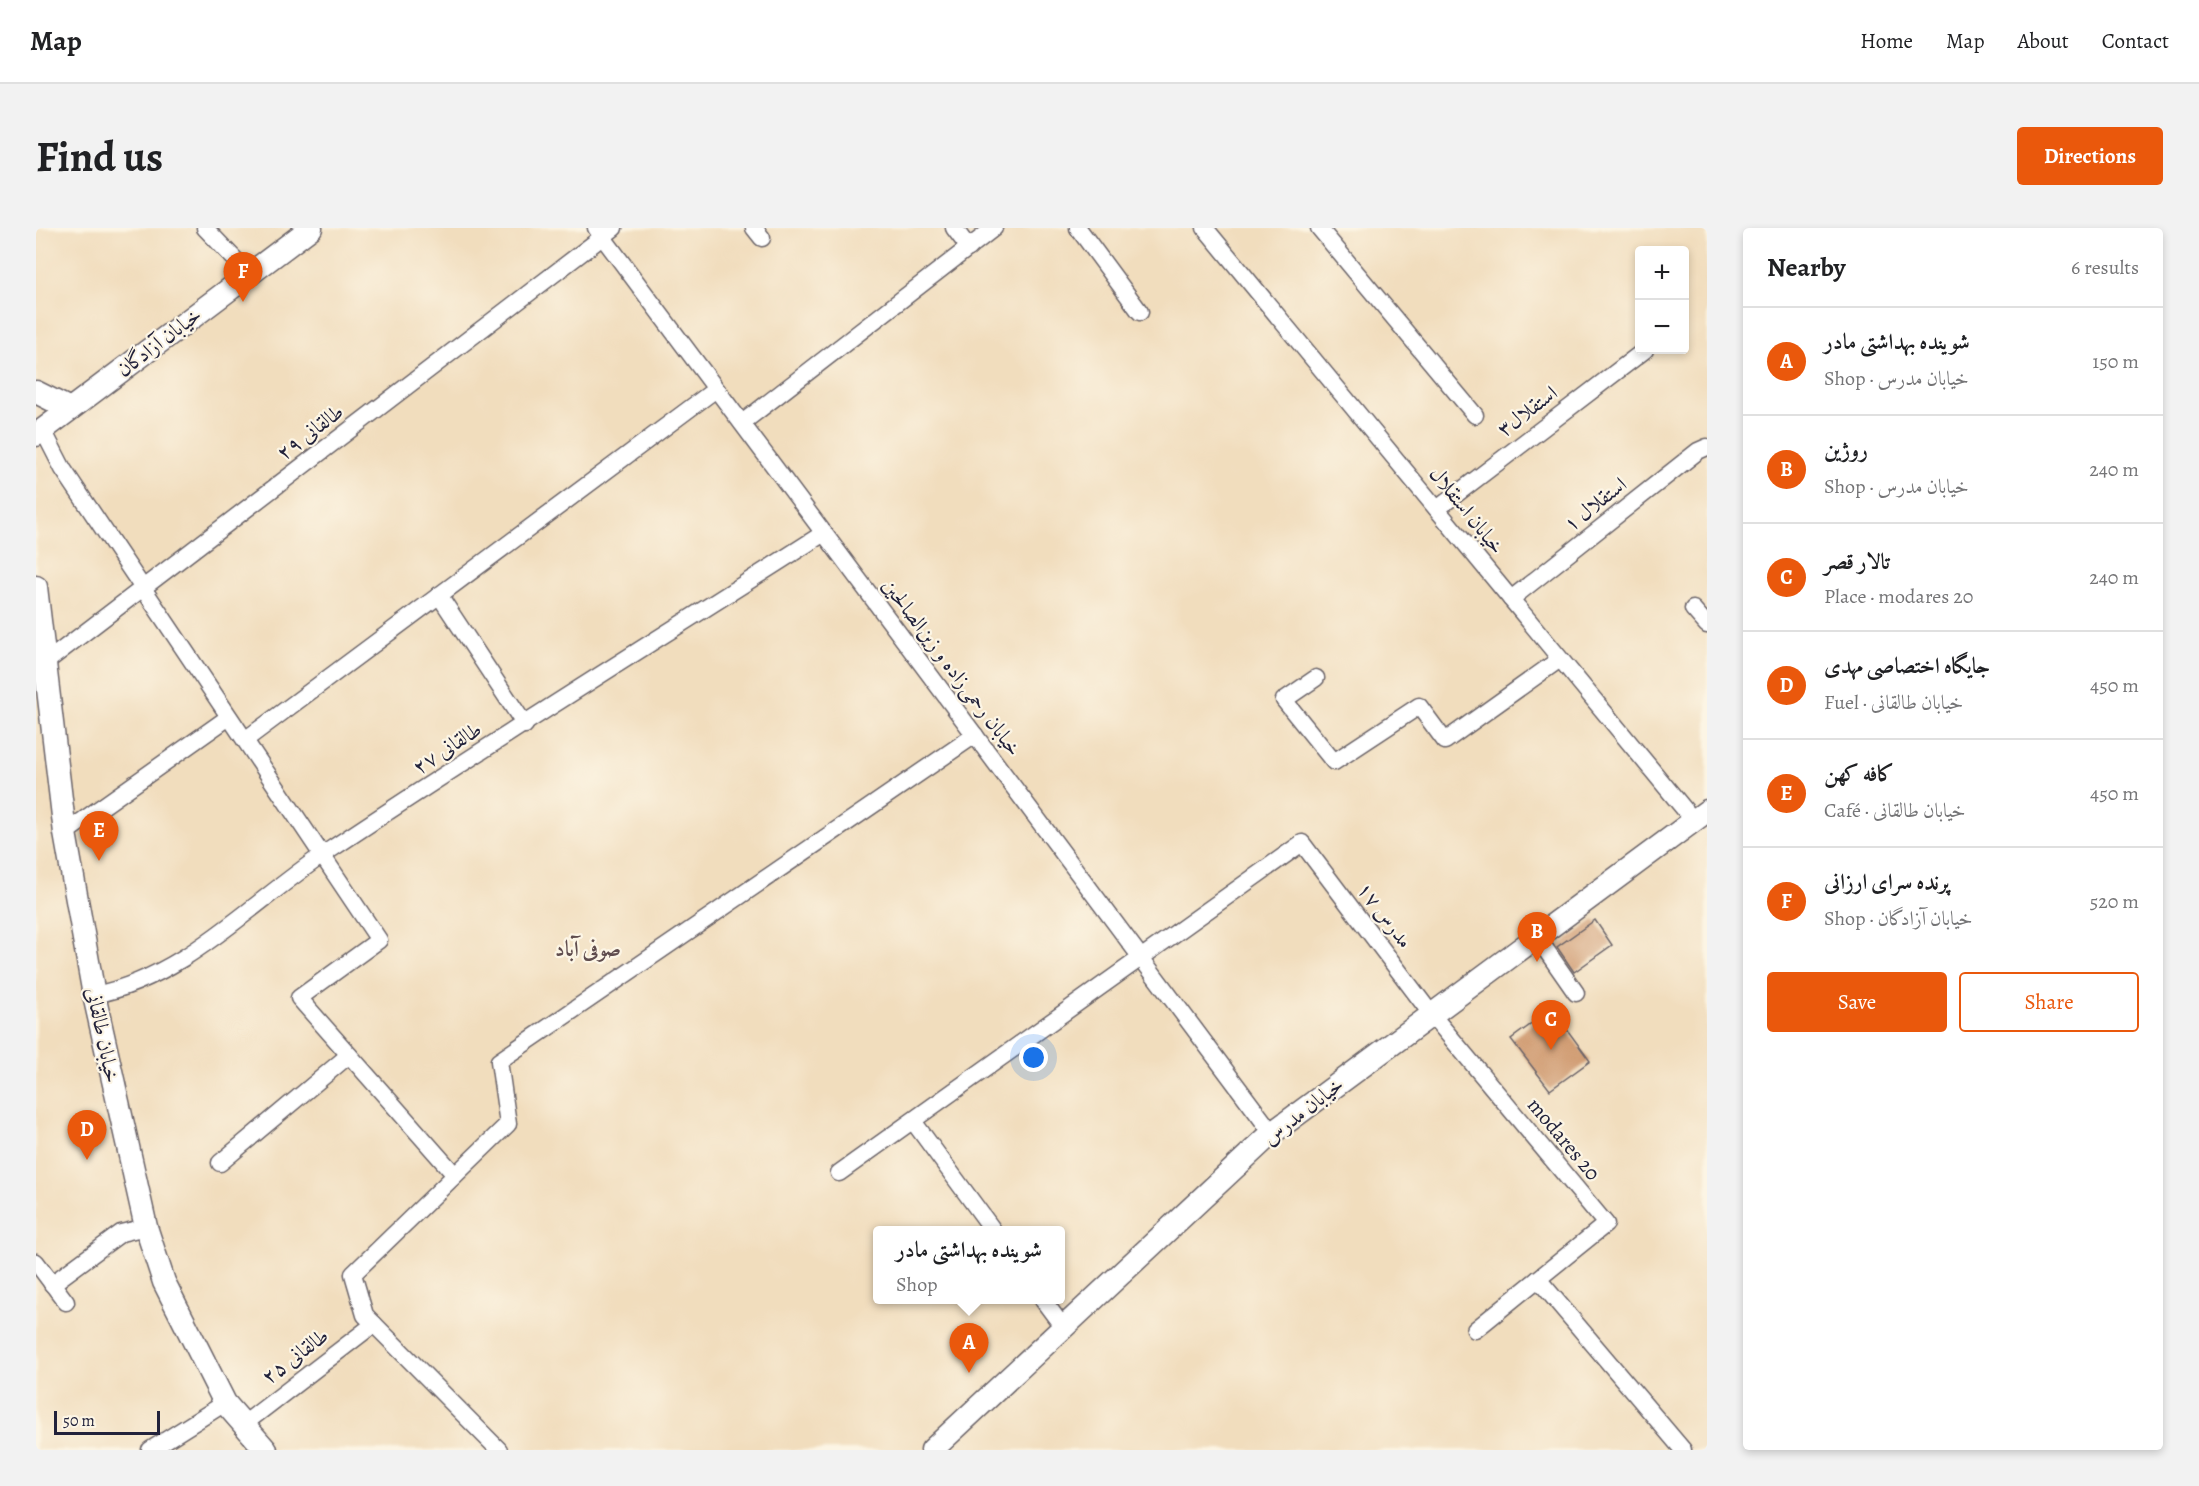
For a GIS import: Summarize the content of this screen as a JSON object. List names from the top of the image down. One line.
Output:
{"streets":{"main road":["خیابان آزادگان","خیابان طالقانی","خیابان مدرس"],"street":["استقلال۳","طالقانی ۲۹","استقلال ۱","خیابان استقلال","خیابان رحمی‌زاده و زین‌الصالحین","طالقانی ۲۷","مدرس ۱۷","modares 20","طالقانی ۲۵"]},"crossings":[["استقلال۳","خیابان استقلال"],["طالقانی ۲۹","خیابان رحمی‌زاده و زین‌الصالحین"],["طالقانی ۲۹","خیابان طالقانی"],["استقلال ۱","خیابان استقلال"],["خیابان استقلال","خیابان مدرس"],["خیابان رحمی‌زاده و زین‌الصالحین","طالقانی ۲۷"],["خیابان رحمی‌زاده و زین‌الصالحین","مدرس ۱۷"],["خیابان رحمی‌زاده و زین‌الصالحین","خیابان مدرس"],["طالقانی ۲۷","خیابان طالقانی"],["مدرس ۱۷","خیابان مدرس"],["مدرس ۱۷","modares 20"],["خیابان طالقانی","طالقانی ۲۵"],["خیابان مدرس","modares 20"]],"districts":["صوفی آباد"],"scale_bar":"50 m","page":{"header":"Map","nav":["Home","Map","About","Contact"],"buttons":["Directions",["Save","Share"]],"title":"Find us","heading":["Nearby","6 results"],"map_buttons":["+","−"],"pins":["F","E","B","C","D","A"],"list":[{"mark":"A","name":"شوینده بهداشتی مادر","note":"Shop · خیابان مدرس","value":"150 m"},{"mark":"B","name":"روژین","note":"Shop · خیابان مدرس","value":"240 m"},{"mark":"C","name":"تالار قصر","note":"Place · modares 20","value":"240 m"},{"mark":"D","name":"جایگاه اختصاصی مهدی","note":"Fuel · خیابان طالقانی","value":"450 m"},{"mark":"E","name":"کافه کهن","note":"Café · خیابان طالقانی","value":"450 m"},{"mark":"F","name":"پرنده سرای ارزانی","note":"Shop · خیابان آزادگان","value":"520 m"}],"popup":["شوینده بهداشتی مادر","Shop"],"scale":"50 m"}}
